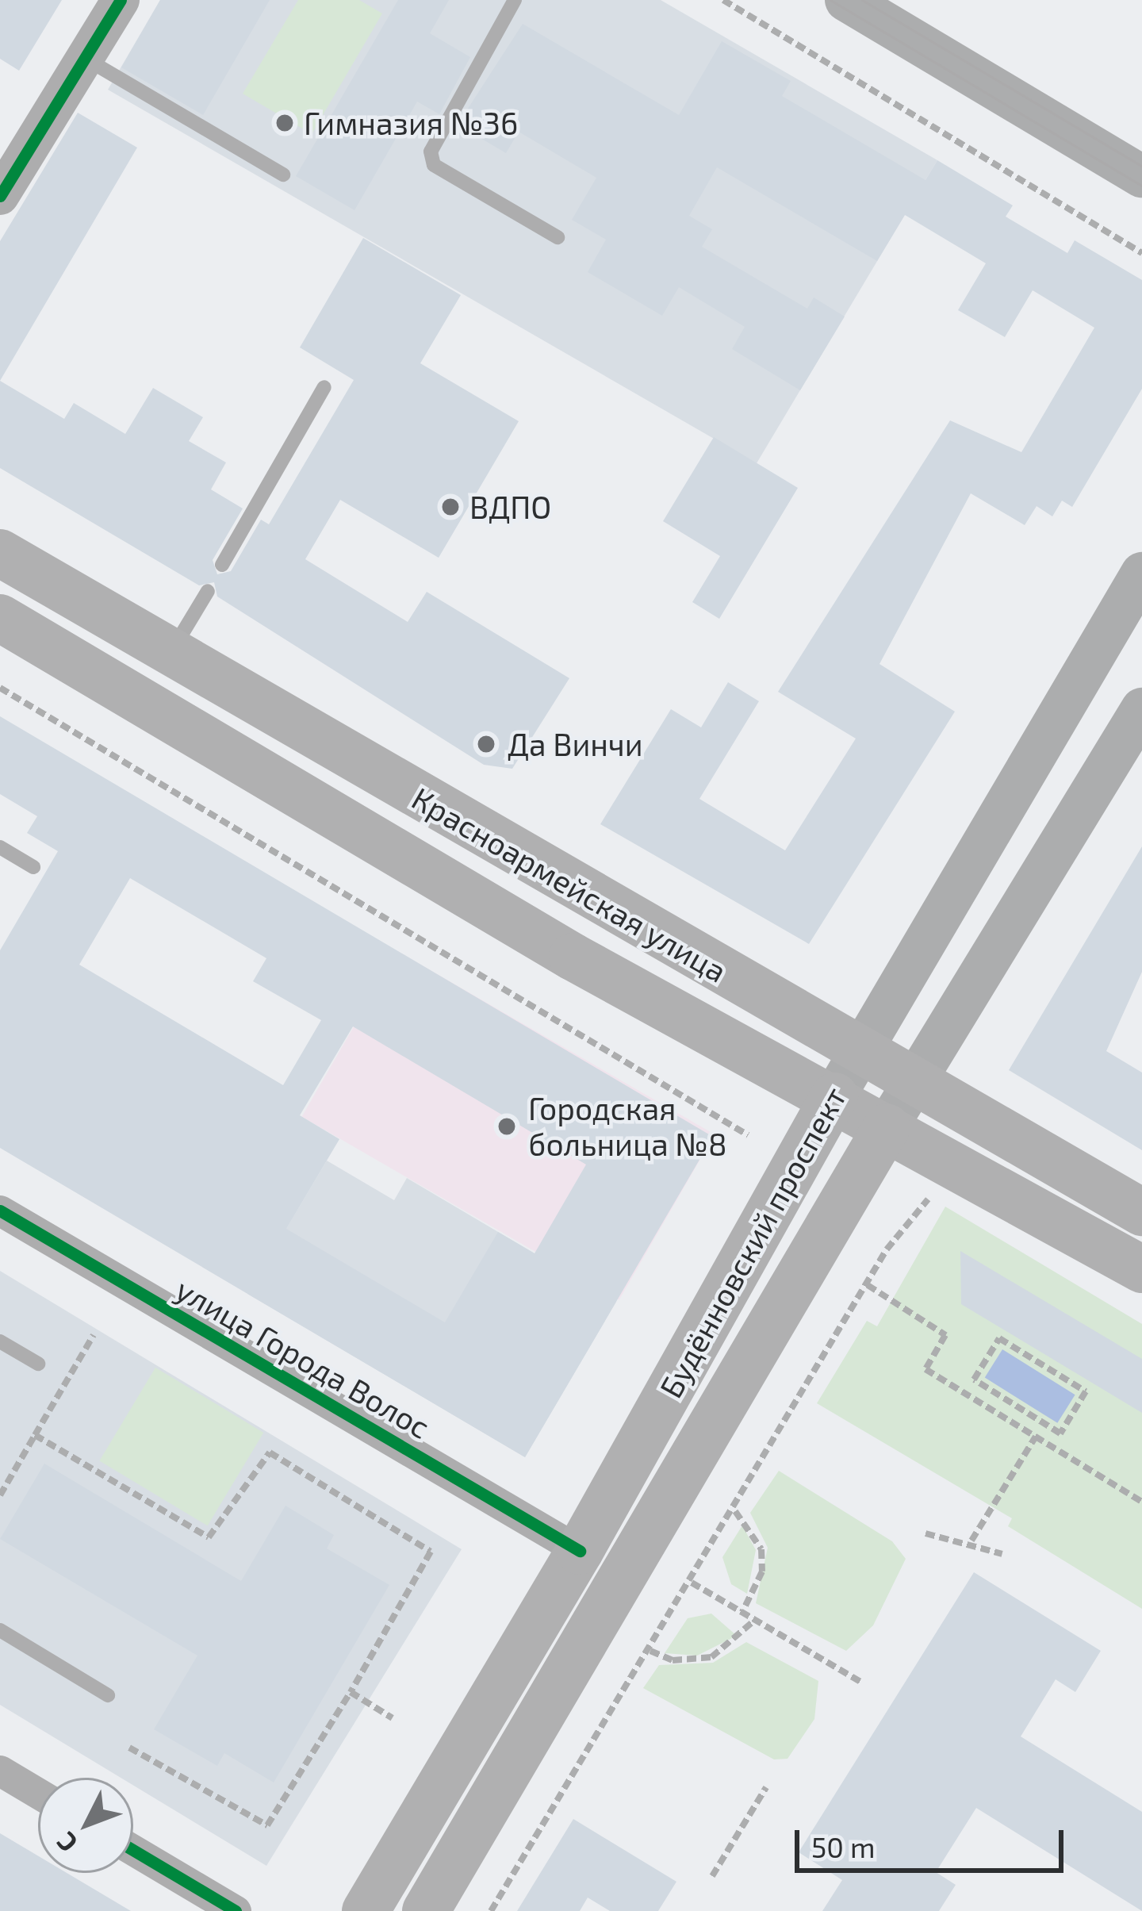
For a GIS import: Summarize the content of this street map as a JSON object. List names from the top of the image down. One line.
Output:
{"streets":{"main road":["Красноармейская улица","Будённовский проспект"],"street":["улица Города Волос"]},"crossings":[["Красноармейская улица","Будённовский проспект"],["Будённовский проспект","улица Города Волос"]],"places":["Гимназия №36","ВДПО","Да Винчи","Городская больница №8"],"scale_bar":"50 m","north":"bottom left"}
